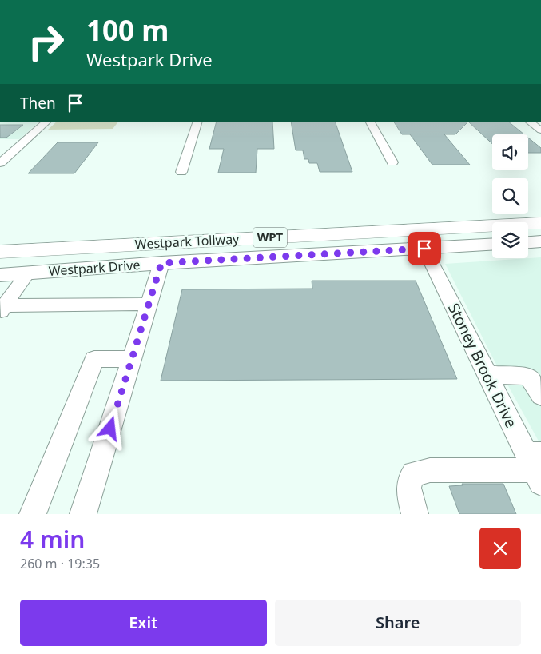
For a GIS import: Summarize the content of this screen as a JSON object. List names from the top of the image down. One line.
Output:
{"streets":{"highway":["WPT","Westpark Tollway"],"main road":["Westpark Drive"],"street":["Stoney Brook Drive"]},"crossings":[["Westpark Drive","Stoney Brook Drive"]],"page":{"turn":["100 m","Westpark Drive"],"then":"Then","heading":["4 min","260 m · 19:35"],"buttons":["Exit","Share"]}}
